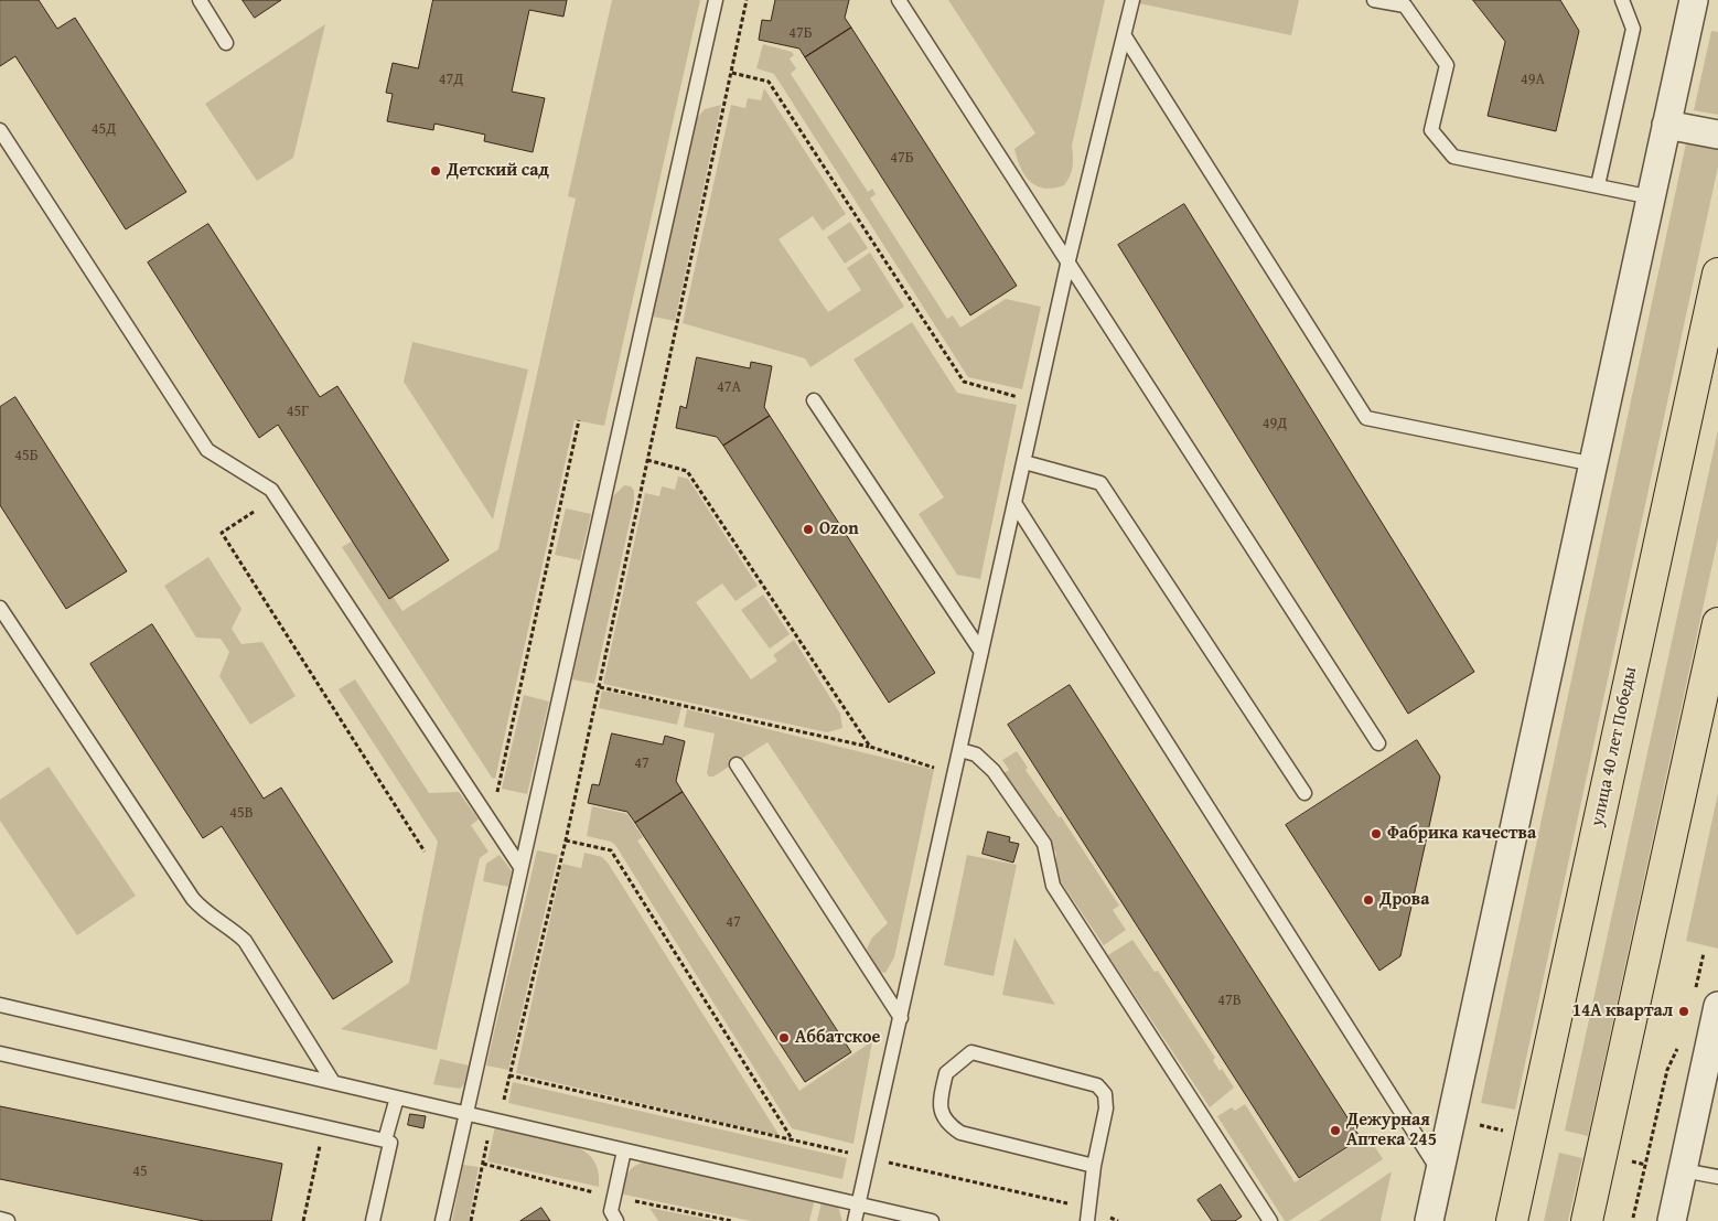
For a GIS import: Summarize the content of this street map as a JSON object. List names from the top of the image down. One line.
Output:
{"streets":{"main road":["улица 40 лет Победы"]},"places":["Детский сад","Ozon","Фабрика качества","Дрова","14А квартал","Аббатское","Дежурная Аптека 245"],"house_numbers":["47Б","47Д","49А","45Д","47Б","47А","45Г","49Д","45Б","47","45В","47","47В","45"]}
